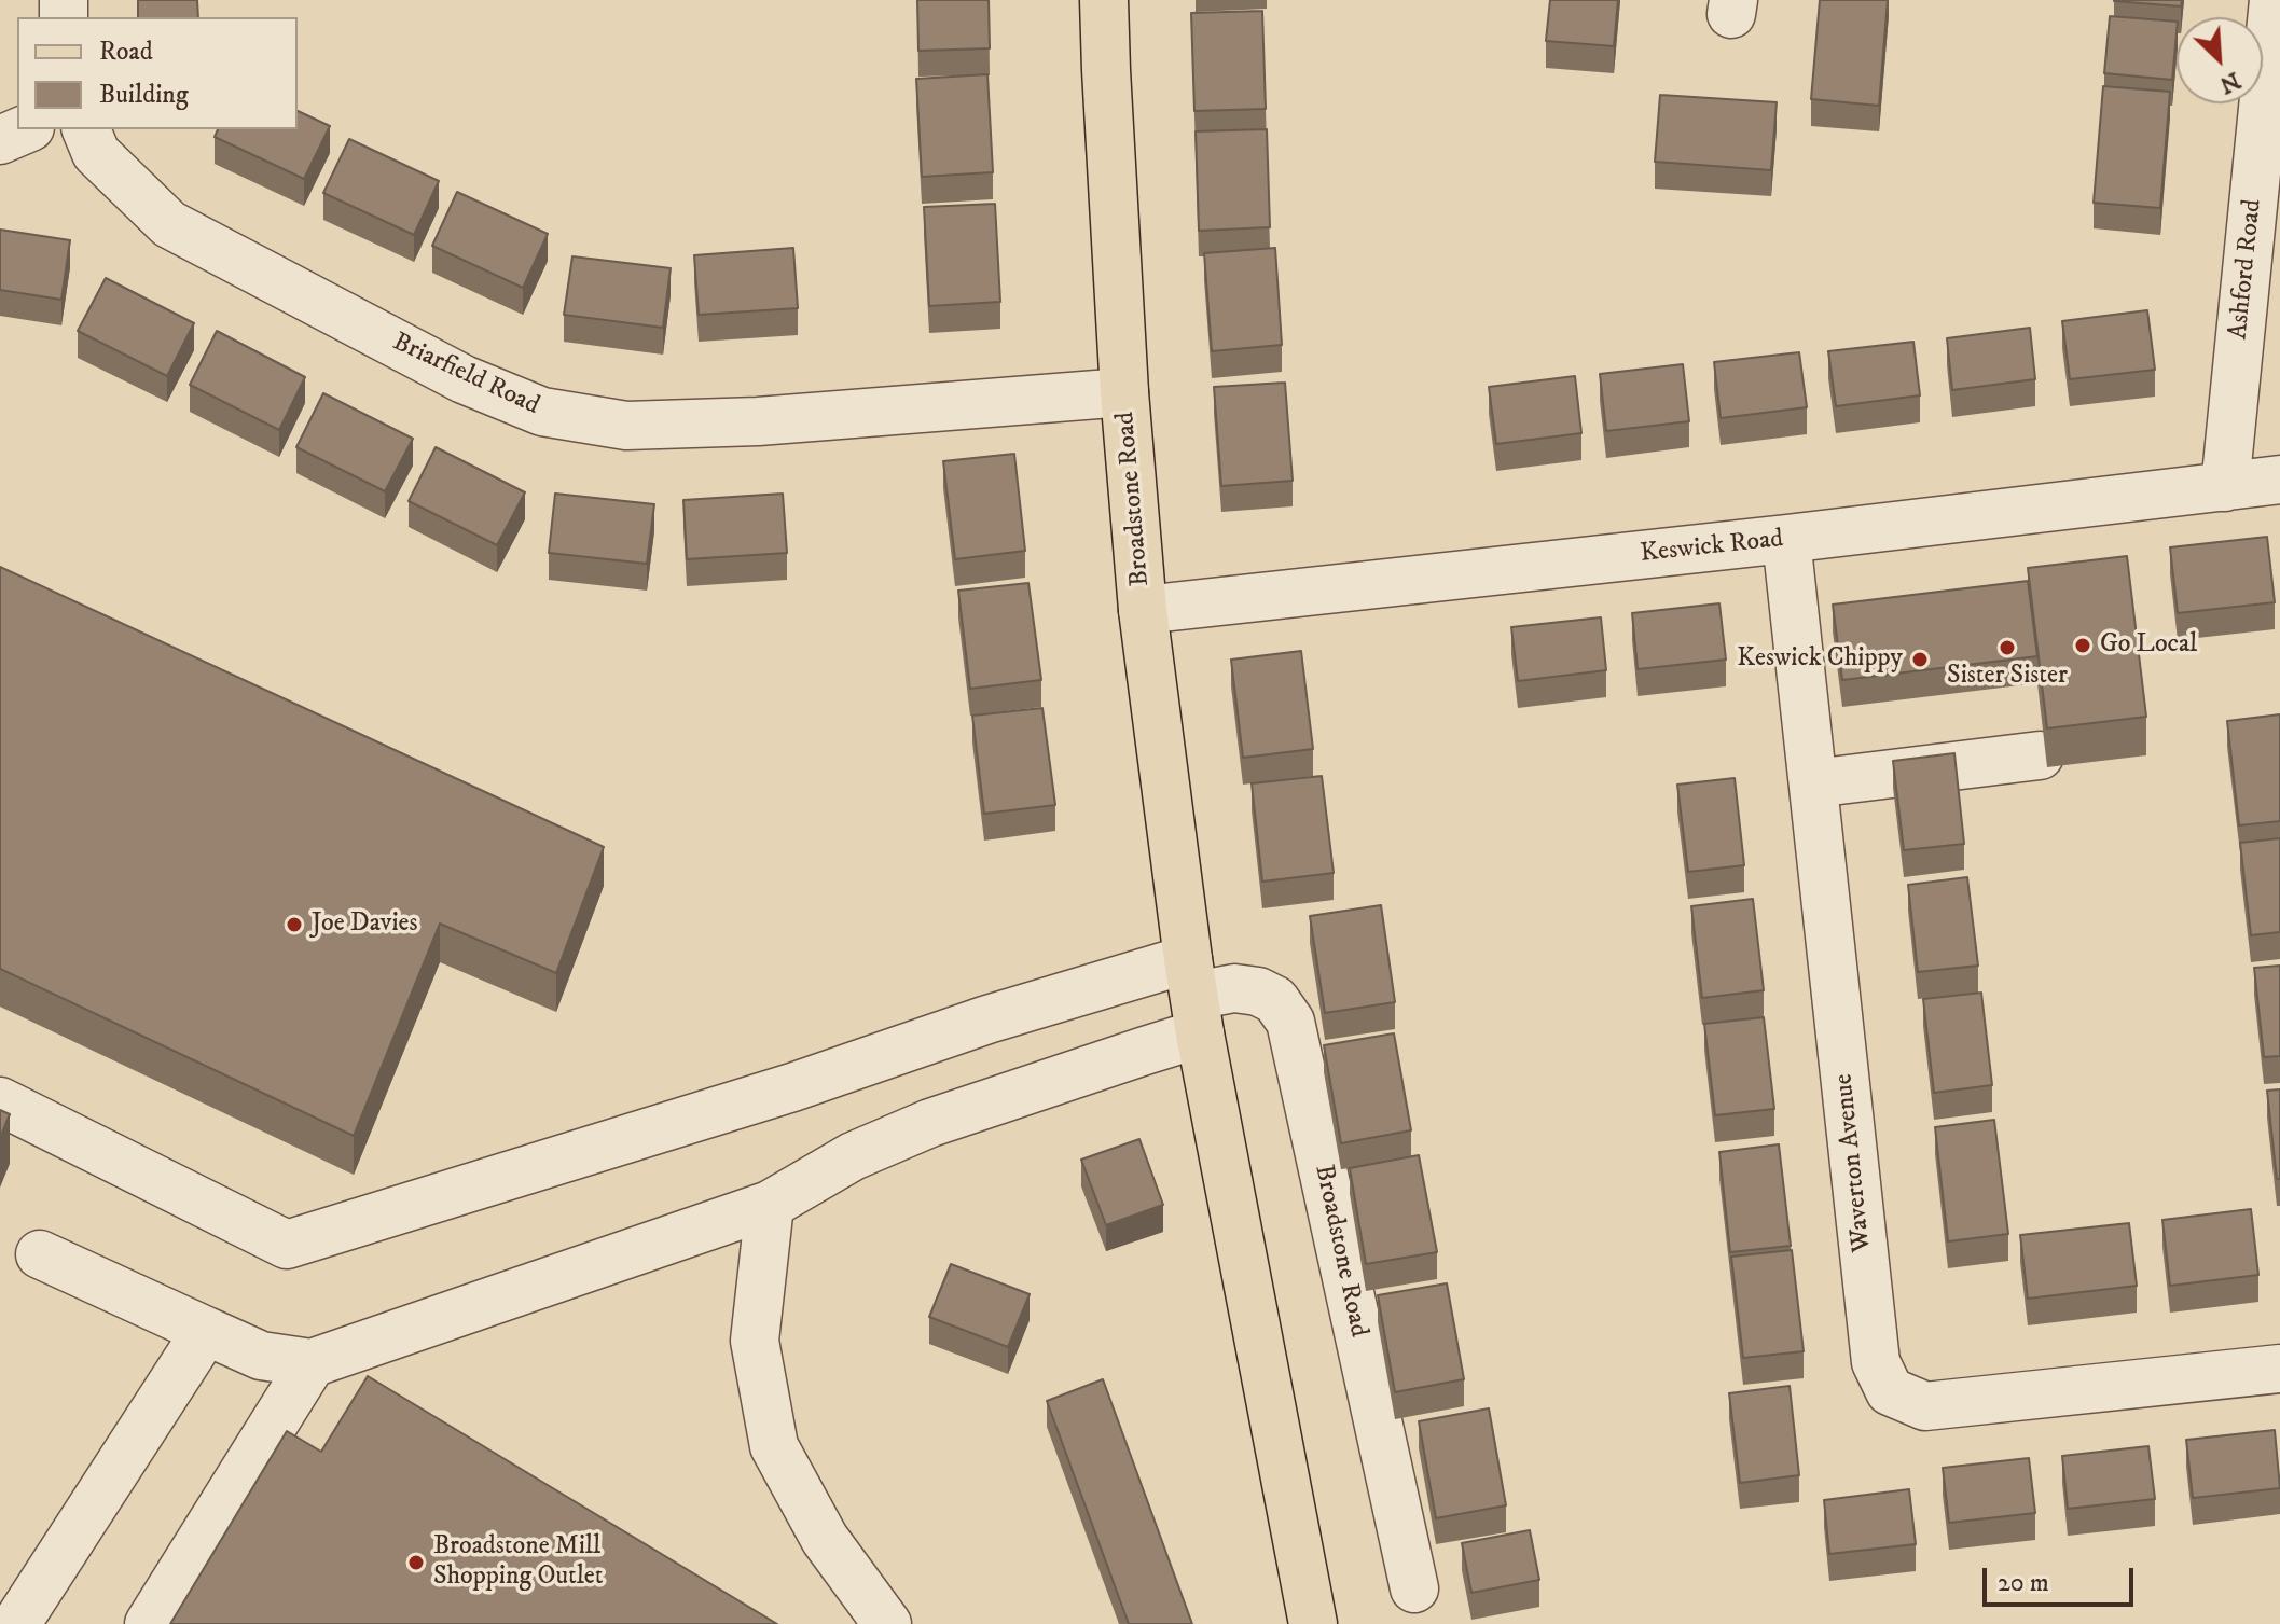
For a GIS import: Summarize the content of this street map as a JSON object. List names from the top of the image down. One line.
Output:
{"streets":{"main road":["Broadstone Road"],"street":["Ashford Road","Briarfield Road","Keswick Road","Waverton Avenue"]},"crossings":[["Ashford Road","Keswick Road"],["Briarfield Road","Broadstone Road"],["Broadstone Road","Keswick Road"],["Keswick Road","Waverton Avenue"]],"places":["Go Local","Sister Sister","Keswick Chippy","Joe Davies","Broadstone Mill Shopping Outlet"],"legend":["Road","Building"],"scale_bar":"20 m","north":"bottom right"}
